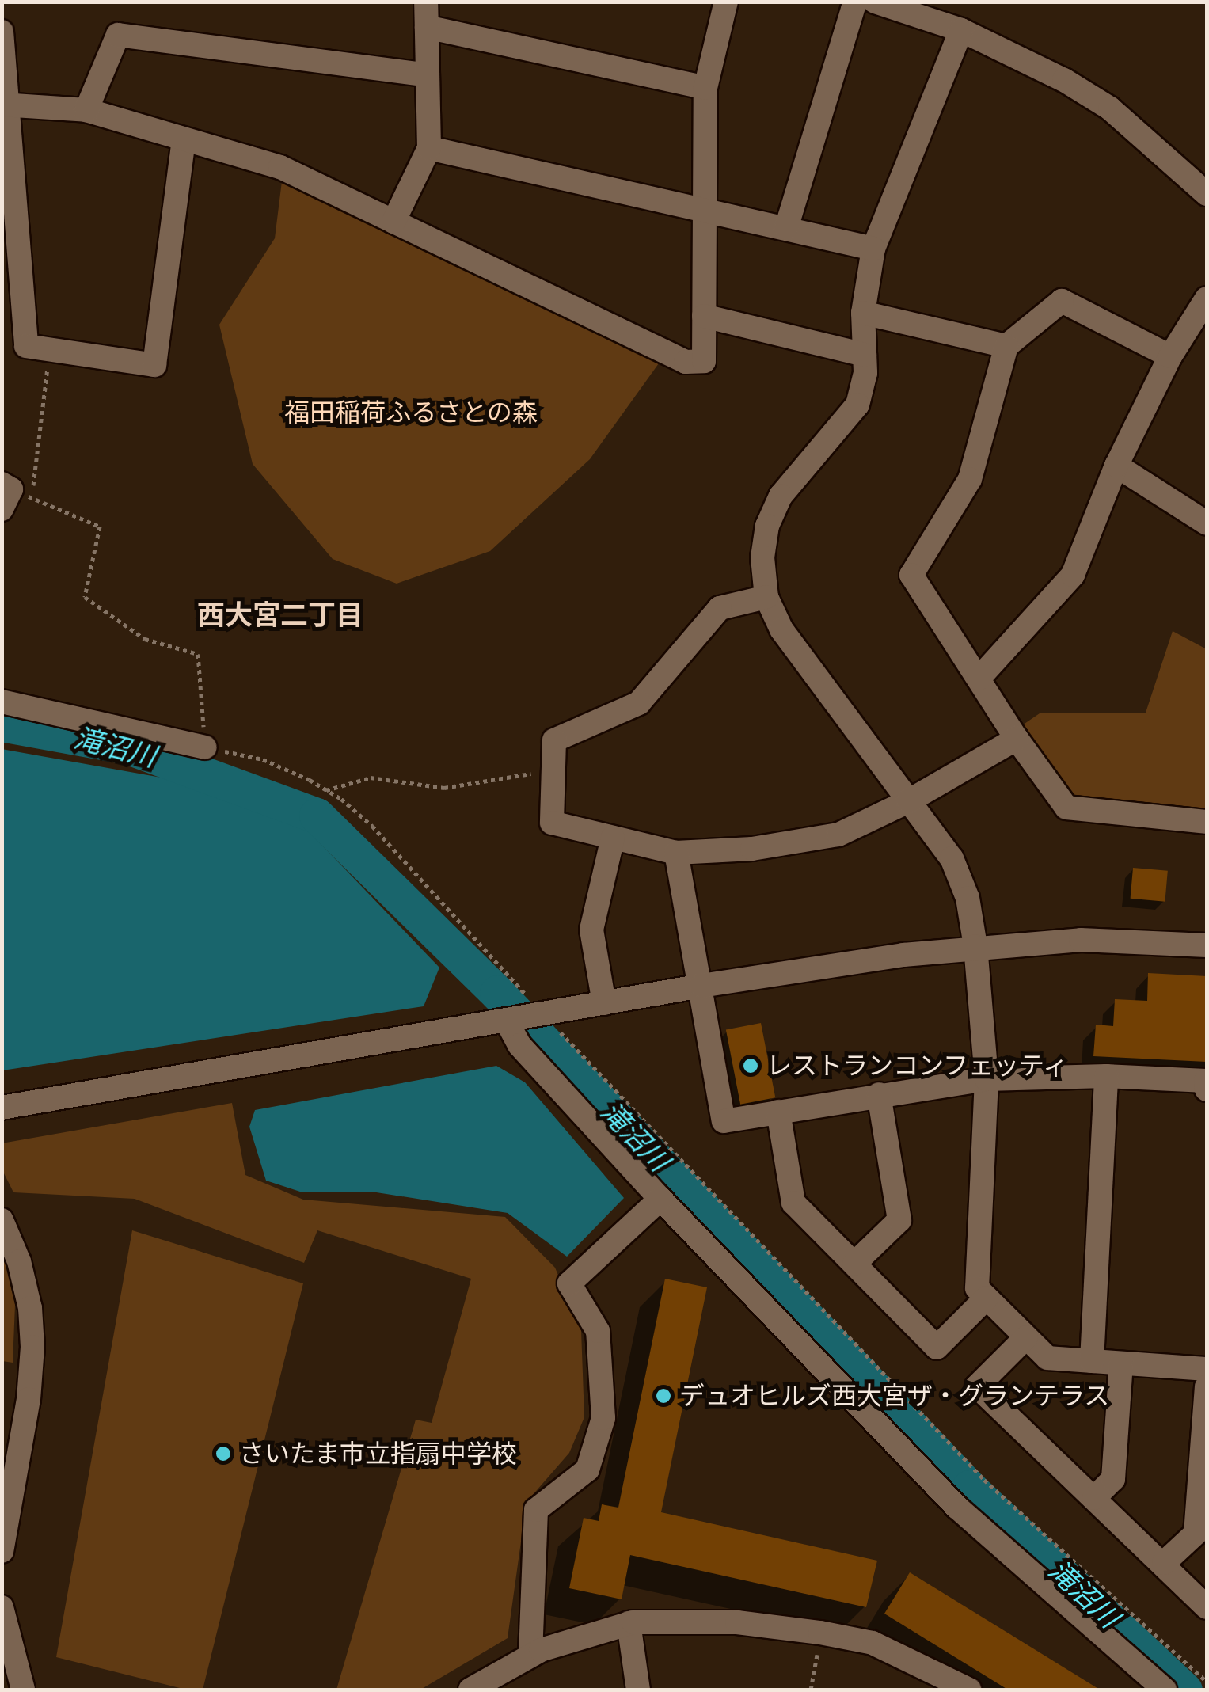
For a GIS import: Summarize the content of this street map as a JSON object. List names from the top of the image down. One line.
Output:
{"districts":["西大宮二丁目"],"water":["滝沼川"],"parks":["福田稲荷ふるさとの森"],"places":["レストランコンフェッティ","デュオヒルズ西大宮ザ・グランテラス","さいたま市立指扇中学校"]}
